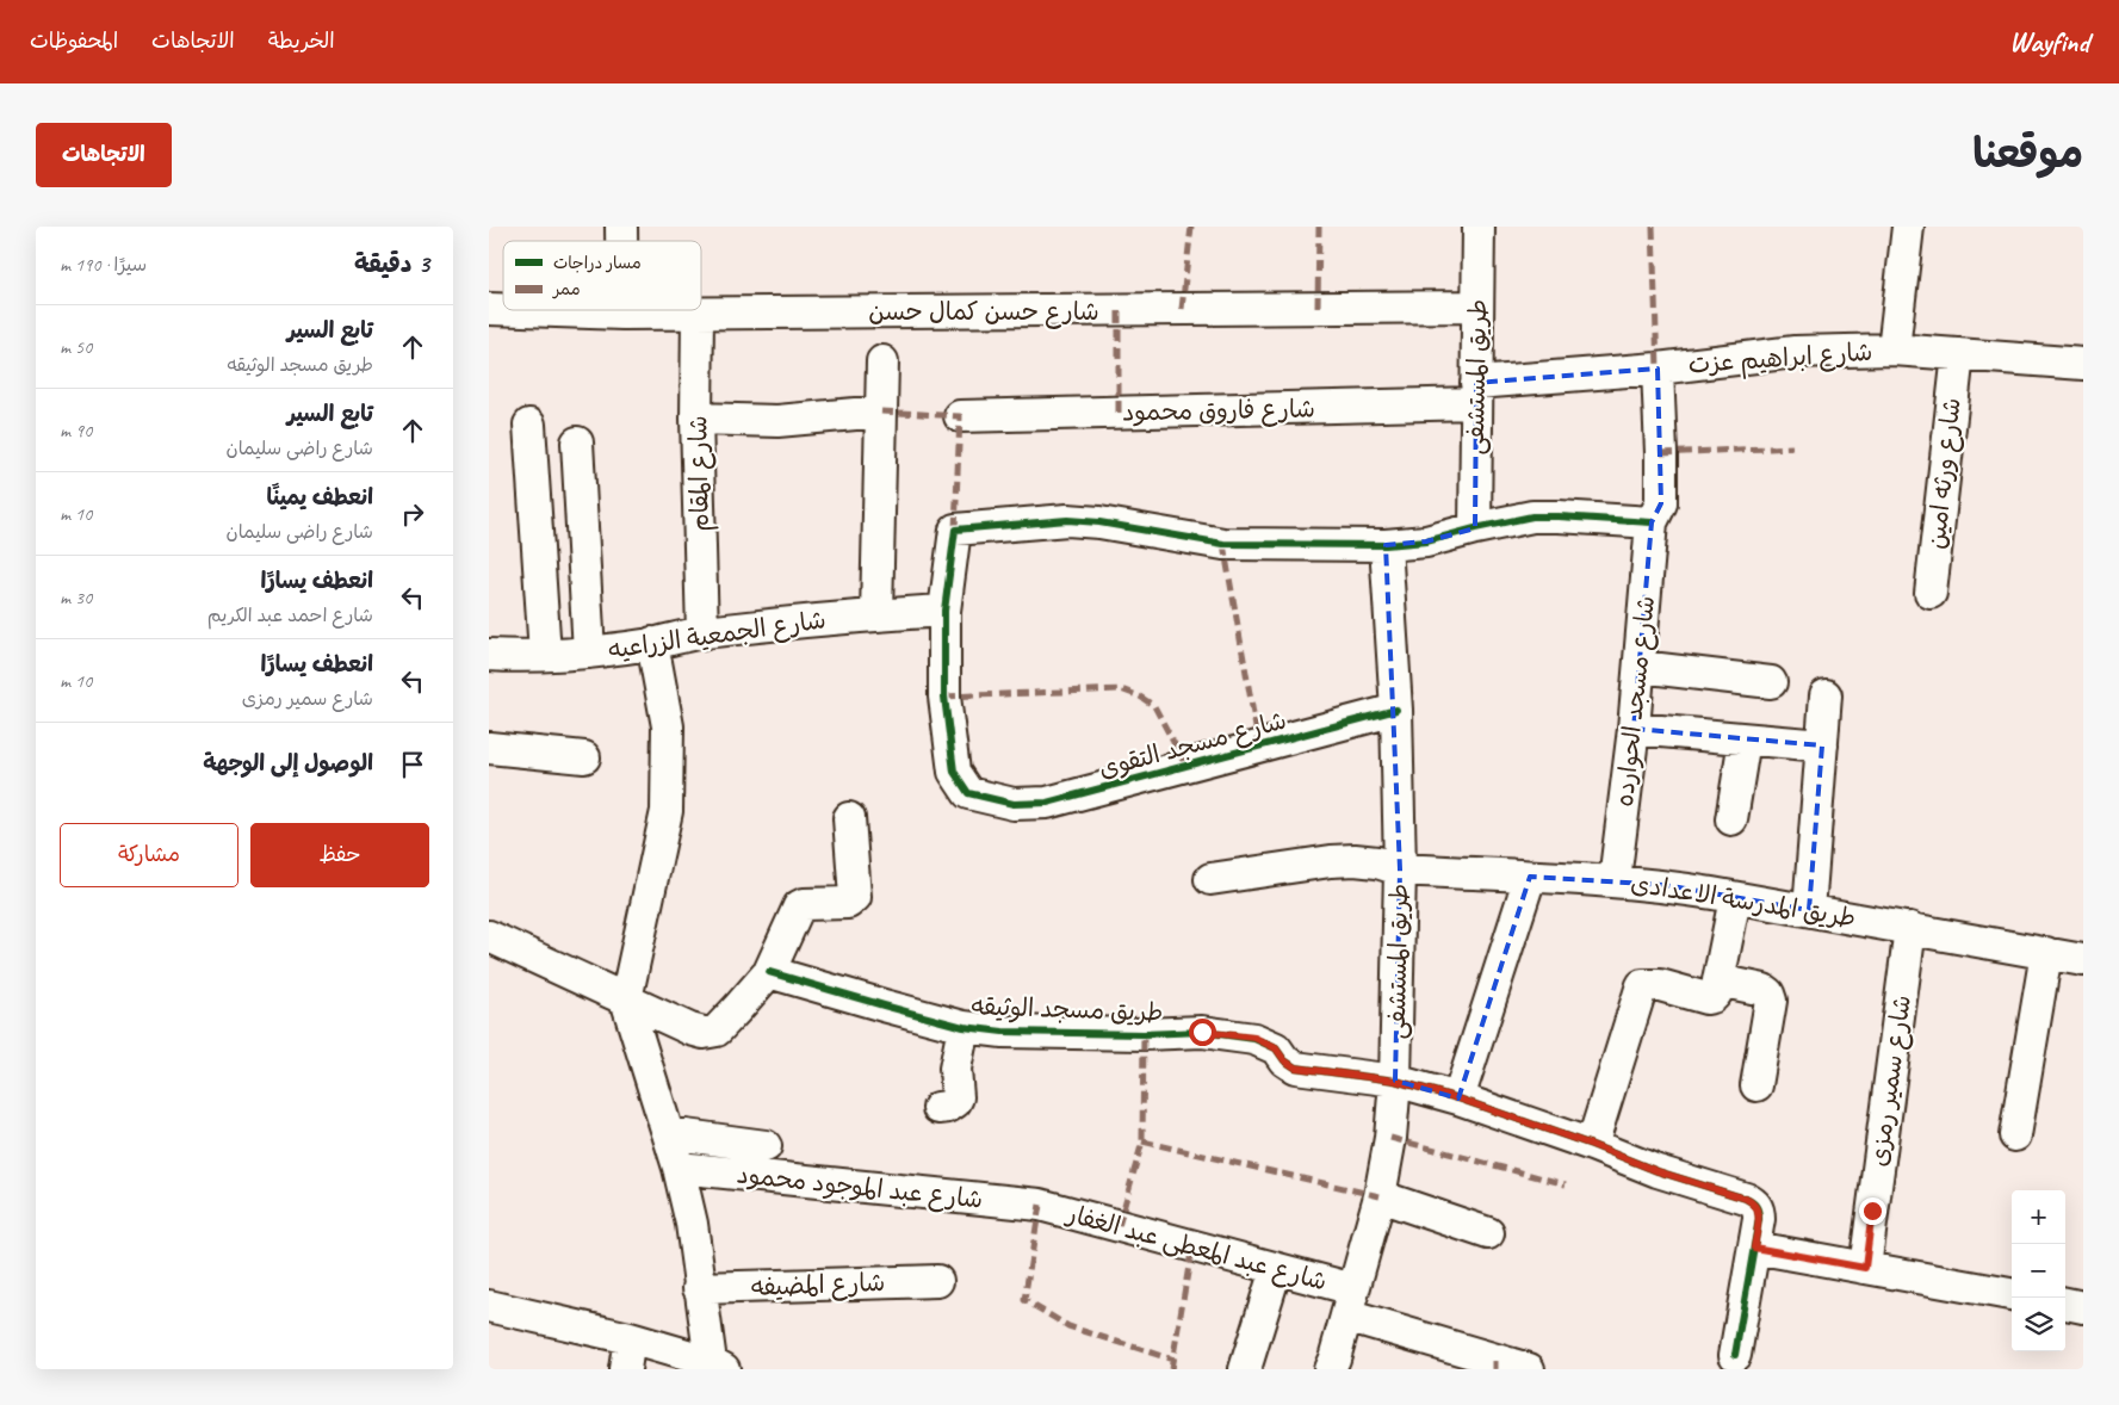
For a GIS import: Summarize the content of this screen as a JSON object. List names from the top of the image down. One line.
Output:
{"streets":{"street":["شارع حسن كمال حسن","شارع ابراهيم عزت","طريق المستشفى","شارع فاروق محمود","شارع المقام","شارع ورثه امين","شارع الجمعية الزراعيه","شارع مسجد الحوارده","شارع مسجد التقوى","طريق المدرسة الاعدادى","طريق مسجد الوثيقه","شارع سمير رمزى","شارع عبد الموجود محمود","شارع عبد المعطى عبد الغفار","شارع المضيفه"]},"crossings":[["شارع حسن كمال حسن","طريق المستشفى"],["شارع حسن كمال حسن","شارع المقام"],["شارع ابراهيم عزت","طريق المستشفى"],["شارع ابراهيم عزت","شارع فاروق محمود"],["شارع ابراهيم عزت","شارع ورثه امين"],["شارع ابراهيم عزت","شارع مسجد الحوارده"],["طريق المستشفى","شارع فاروق محمود"],["طريق المستشفى","شارع مسجد التقوى"],["طريق المستشفى","طريق المدرسة الاعدادى"],["طريق المستشفى","طريق مسجد الوثيقه"],["طريق المستشفى","شارع عبد المعطى عبد الغفار"],["شارع المقام","شارع الجمعية الزراعيه"],["شارع الجمعية الزراعيه","شارع مسجد التقوى"],["شارع مسجد الحوارده","طريق المدرسة الاعدادى"],["طريق المدرسة الاعدادى","شارع سمير رمزى"],["شارع عبد الموجود محمود","شارع عبد المعطى عبد الغفار"]],"legend":["مسار دراجات","ممر"],"page":{"header":"Wayfind","nav":["الخريطة","الاتجاهات","المحفوظات"],"title":"موقعنا","buttons":["الاتجاهات",["حفظ","مشاركة"]],"heading":["3 دقيقة","سيرًا · 190 m"],"list":[["تابع السير","طريق مسجد الوثيقه","50 m"],["تابع السير","شارع راضى سليمان","90 m"],["انعطف يمينًا","شارع راضى سليمان","10 m"],["انعطف يسارًا","شارع احمد عبد الكريم","30 m"],["انعطف يسارًا","شارع سمير رمزى","10 m"],"الوصول إلى الوجهة"],"map_buttons":["+","−"]}}
